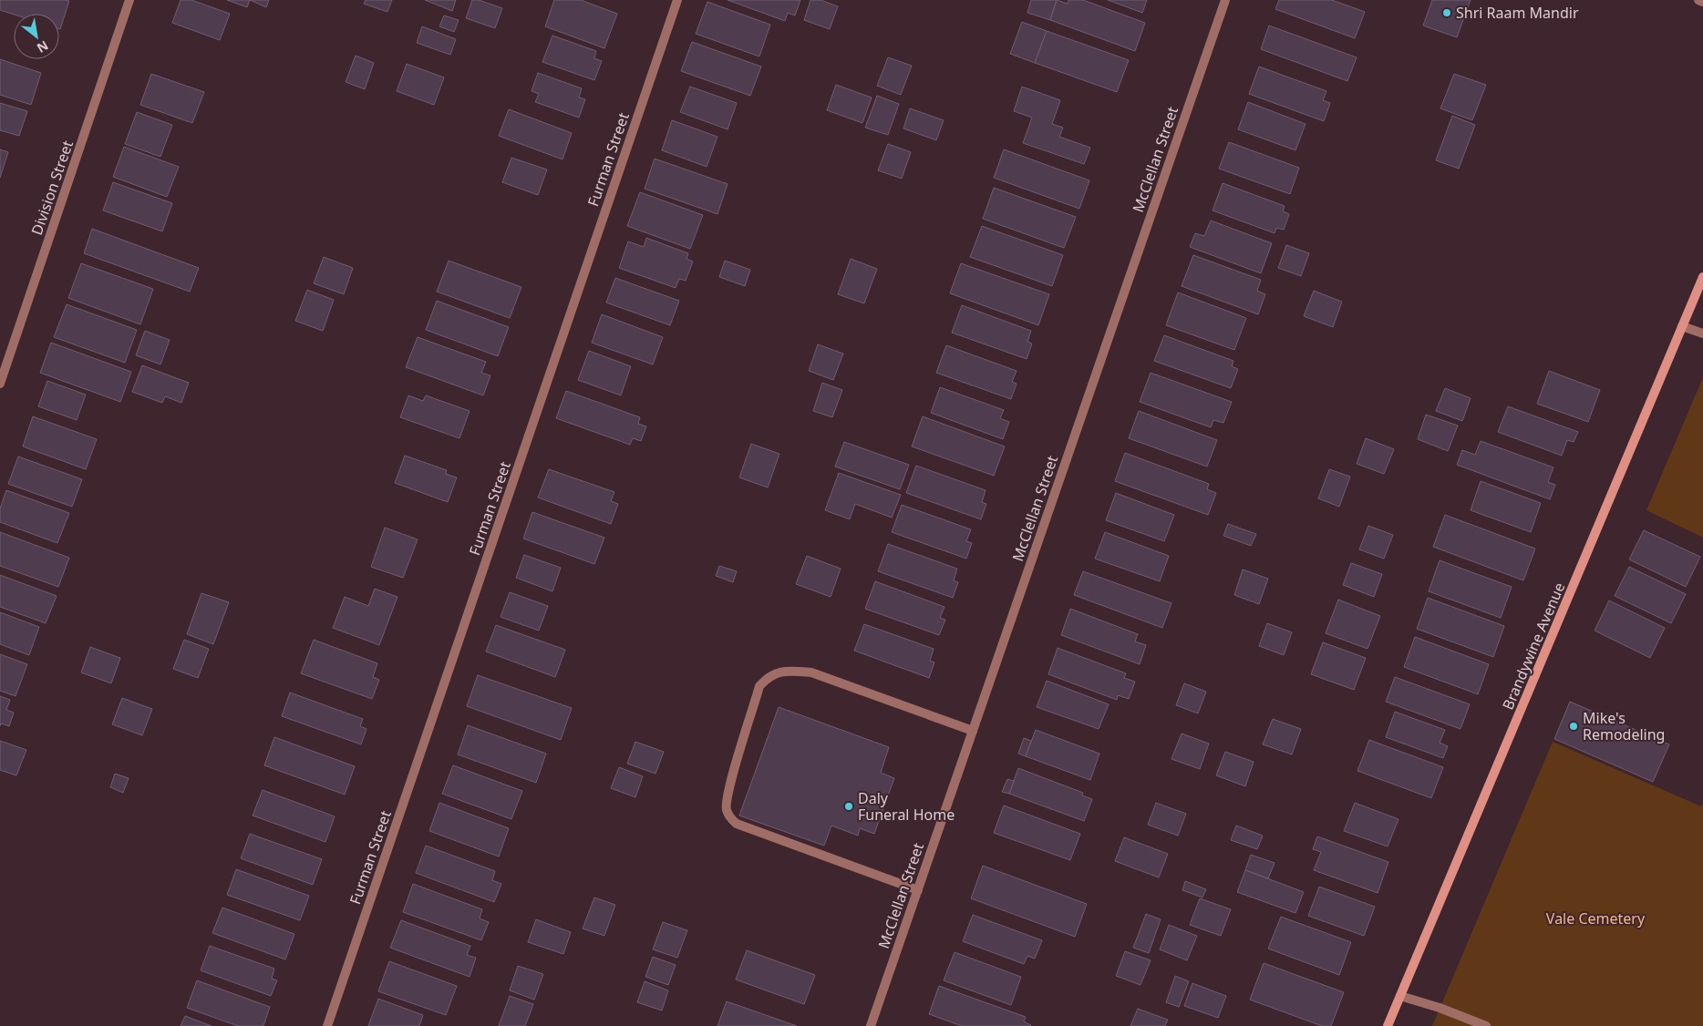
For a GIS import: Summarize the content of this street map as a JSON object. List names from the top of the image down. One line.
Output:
{"streets":{"main road":["Brandywine Avenue"],"street":["Furman Street","McClellan Street","Division Street"]},"parks":["Vale Cemetery"],"places":["Shri Raam Mandir","Mike's Remodeling","Daly Funeral Home"],"north":"bottom right"}
